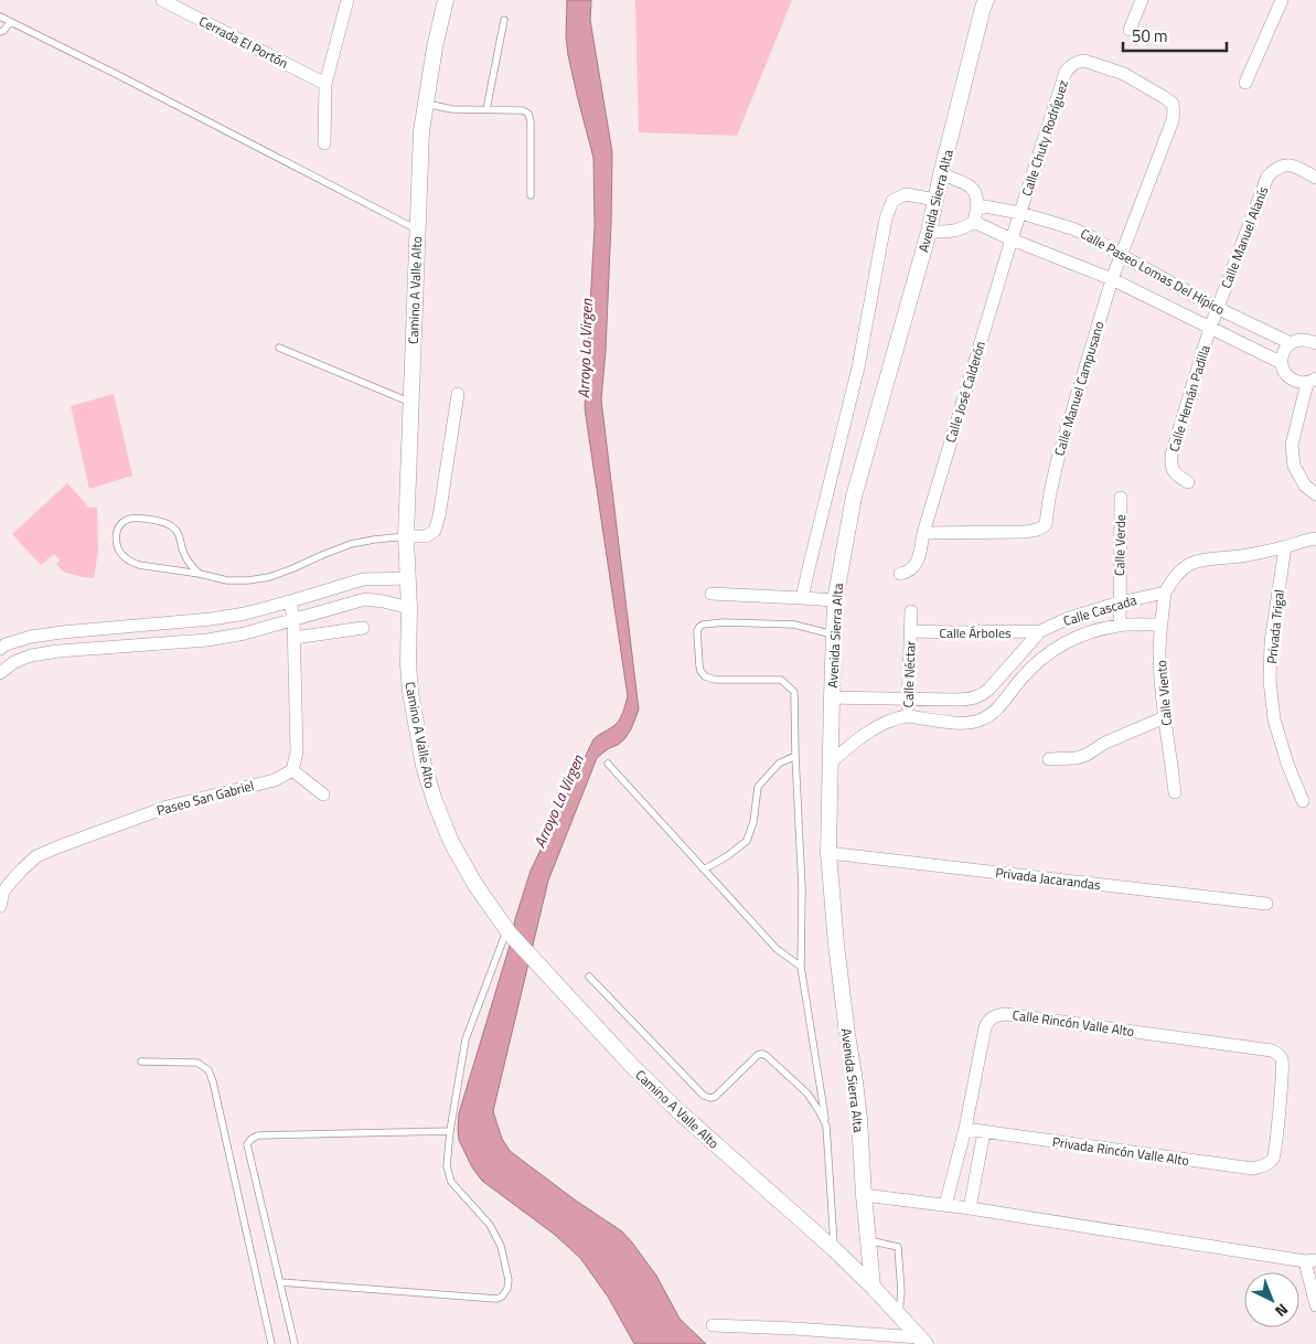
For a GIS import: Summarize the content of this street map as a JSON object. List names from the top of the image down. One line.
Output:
{"streets":{"street":["Cerrada El Portón","Calle Chuty Rodríguez","Avenida Sierra Alta","Calle Manuel Alanís","Calle Paseo Lomas Del Hípico","Camino A Valle Alto","Calle Manuel Campusano","Calle José Calderón","Calle Hernán Padilla","Calle Verde","Calle Cascada","Privada Trigal","Calle Árboles","Calle Néctar","Calle Viento","Paseo San Gabriel","Privada Jacarandas","Calle Rincón Valle Alto","Privada Rincón Valle Alto"]},"crossings":[["Calle Chuty Rodríguez","Calle Paseo Lomas Del Hípico"],["Calle Chuty Rodríguez","Calle Manuel Campusano"],["Calle Chuty Rodríguez","Calle José Calderón"],["Avenida Sierra Alta","Camino A Valle Alto"],["Avenida Sierra Alta","Calle Cascada"],["Avenida Sierra Alta","Privada Jacarandas"],["Calle Manuel Alanís","Calle Paseo Lomas Del Hípico"],["Calle Manuel Alanís","Calle Hernán Padilla"],["Calle Paseo Lomas Del Hípico","Calle Manuel Campusano"],["Calle Paseo Lomas Del Hípico","Calle José Calderón"],["Calle Paseo Lomas Del Hípico","Calle Hernán Padilla"],["Calle Manuel Campusano","Calle José Calderón"],["Calle Verde","Calle Cascada"],["Calle Cascada","Calle Árboles"],["Calle Cascada","Calle Néctar"],["Calle Cascada","Calle Viento"],["Calle Árboles","Calle Néctar"],["Calle Rincón Valle Alto","Privada Rincón Valle Alto"]],"water":["Arroyo La Virgen"],"scale_bar":"50 m","north":"bottom right"}
